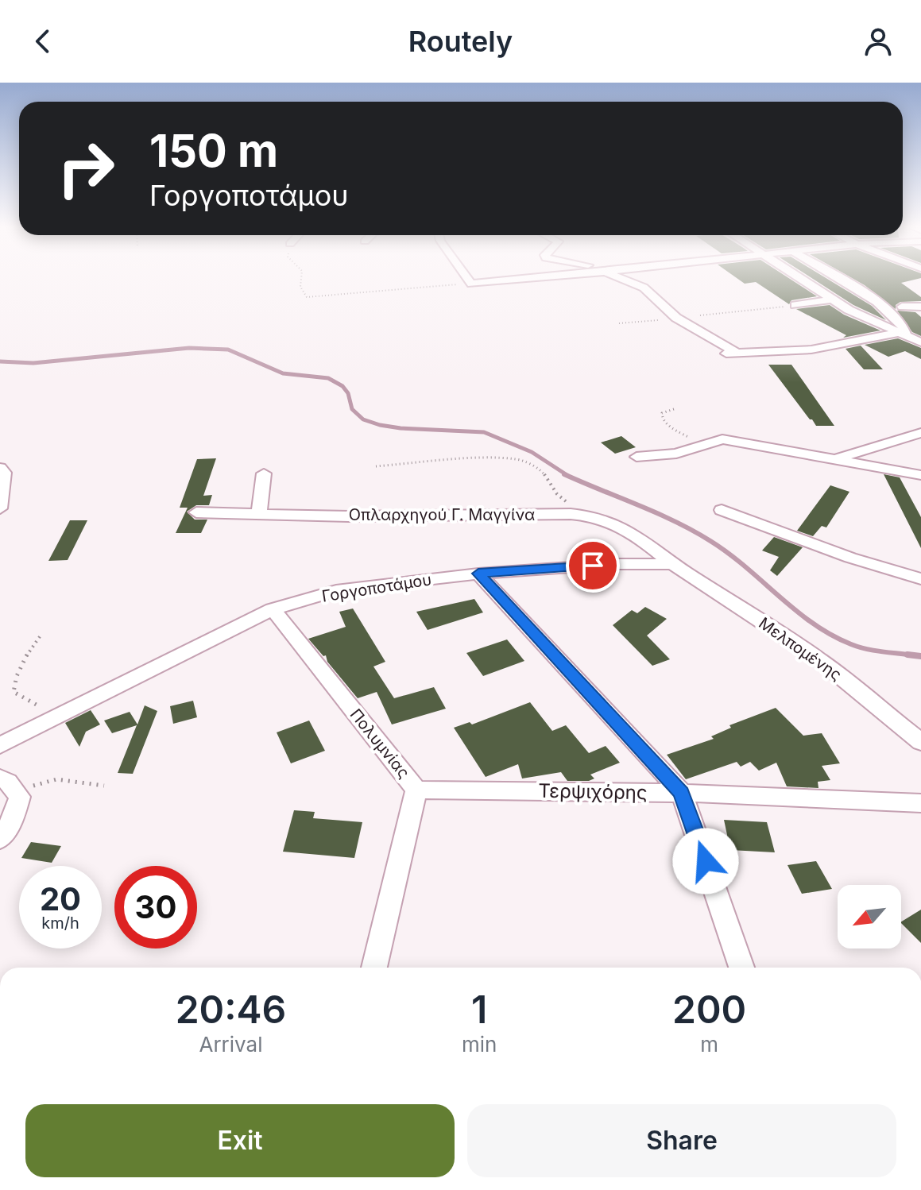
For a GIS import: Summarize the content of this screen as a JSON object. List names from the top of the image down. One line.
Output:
{"streets":{"street":["Οπλαρχηγού Γ. Μαγγίνα","Γοργοποτάμου","Μελπομένης","Πολυμνίας","Τερψιχόρης"]},"crossings":[["Οπλαρχηγού Γ. Μαγγίνα","Γοργοποτάμου"],["Οπλαρχηγού Γ. Μαγγίνα","Μελπομένης"],["Γοργοποτάμου","Μελπομένης"],["Γοργοποτάμου","Πολυμνίας"],["Πολυμνίας","Τερψιχόρης"]],"north":"bottom left","page":{"header":"Routely","turn":["150 m","Γοργοποτάμου"],"speed":"20 km/h","limit":"30","eta":["20:46","Arrival","1","min","200","m"],"buttons":["Exit","Share"]}}
